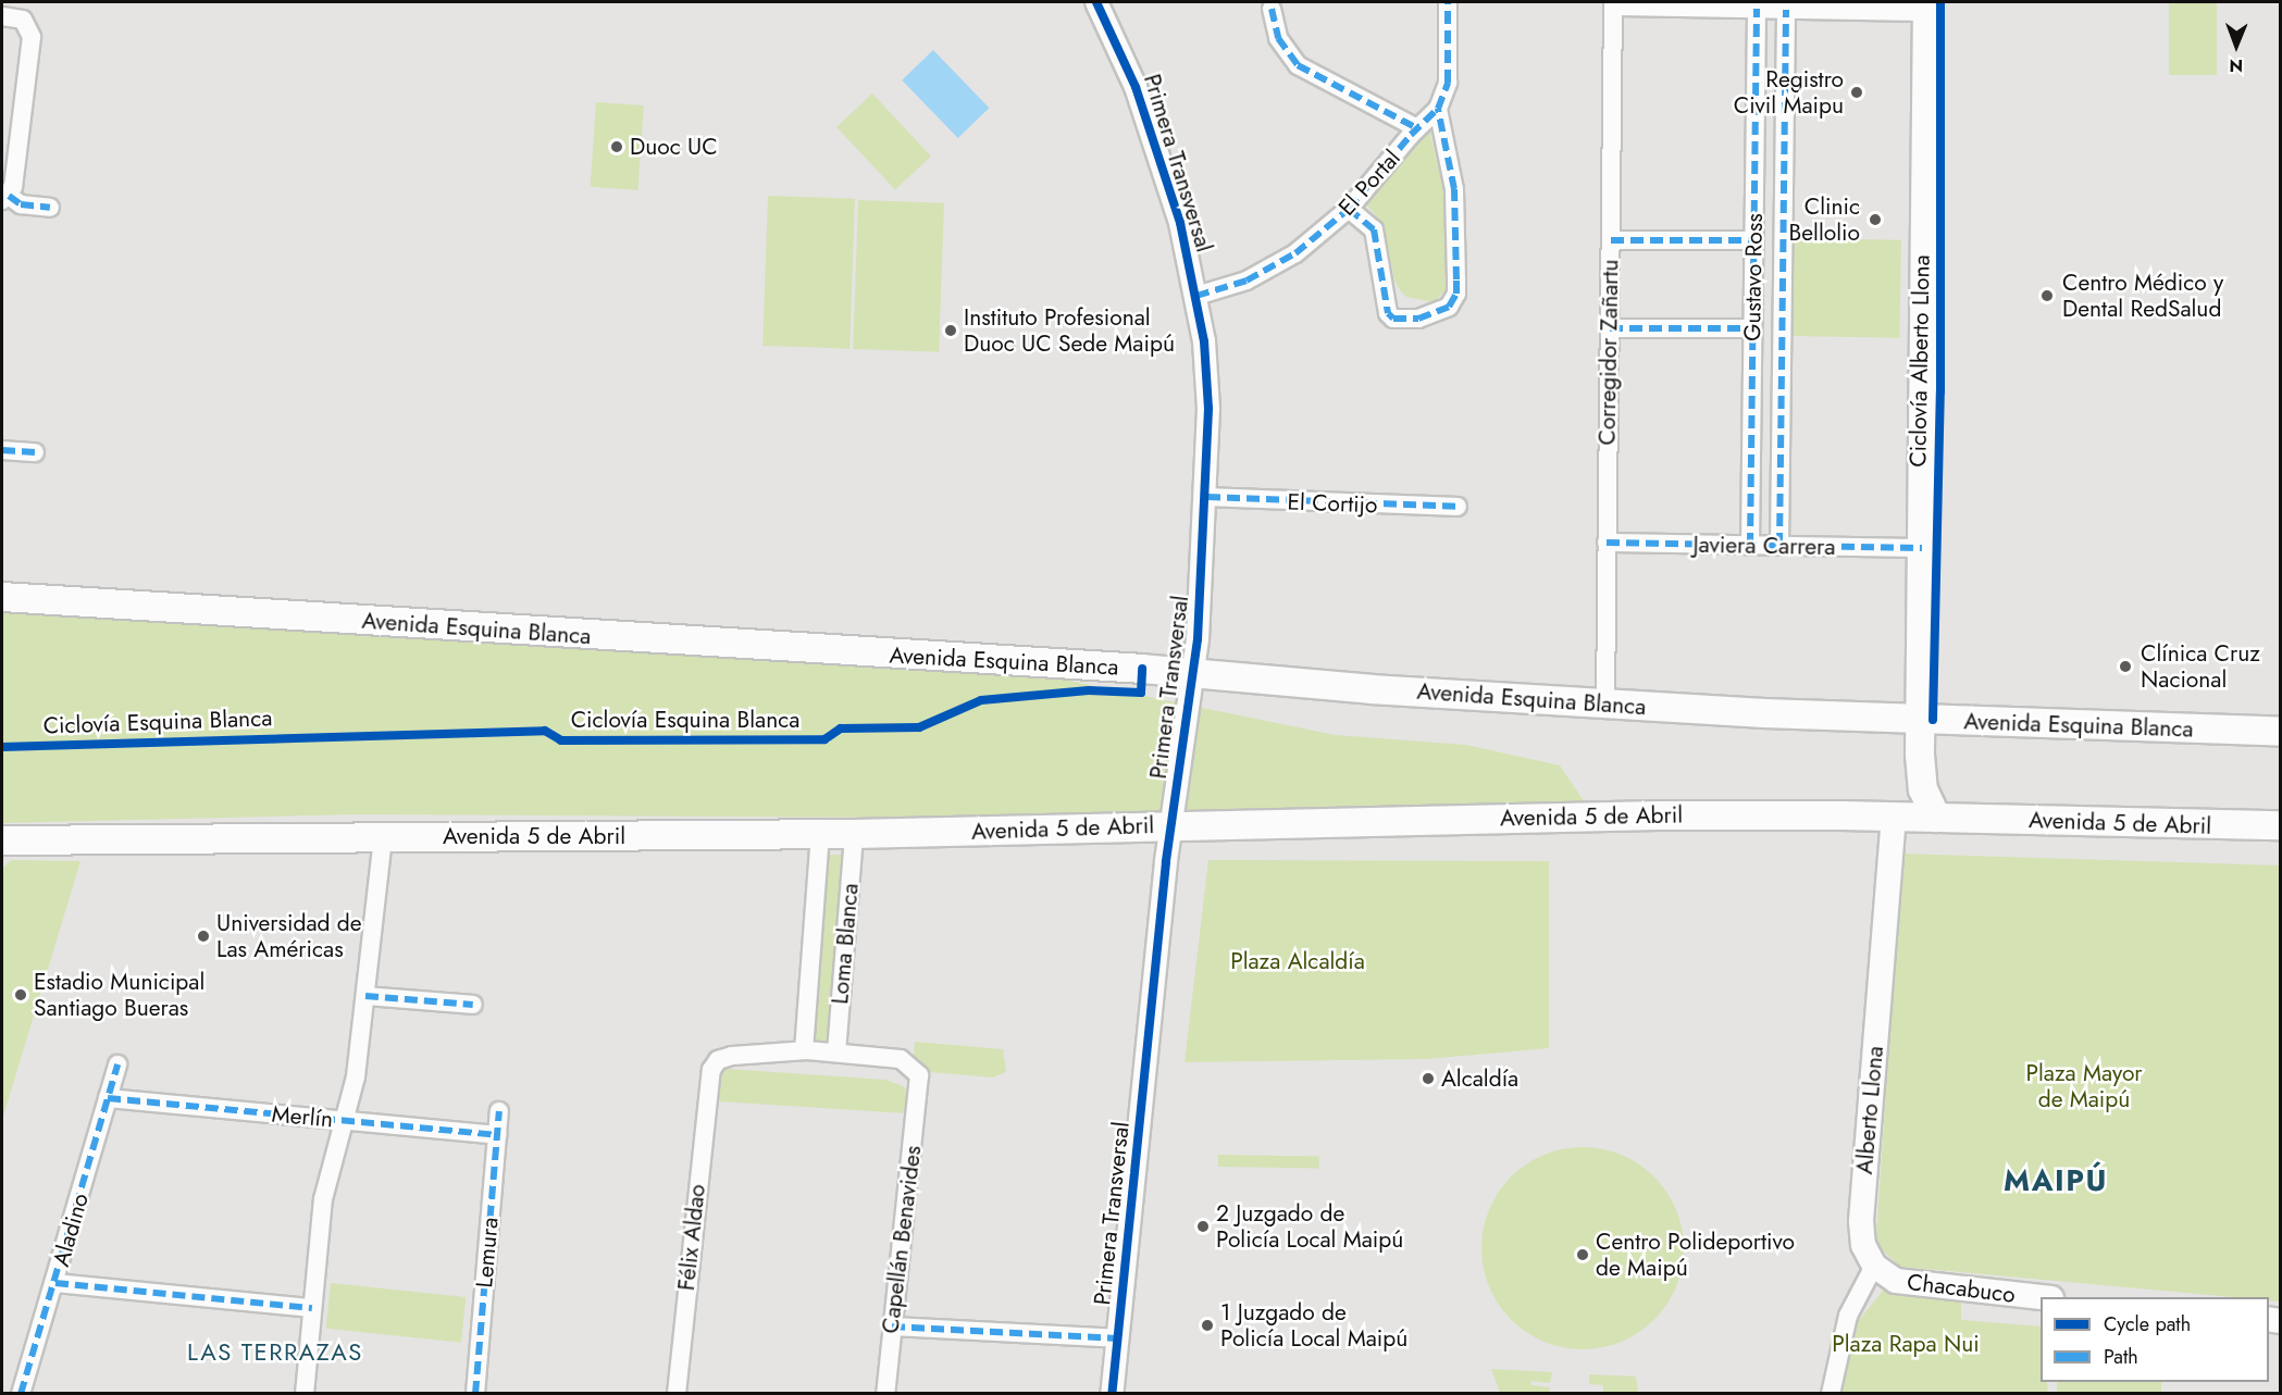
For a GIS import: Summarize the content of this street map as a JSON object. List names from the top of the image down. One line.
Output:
{"streets":{"main road":["Avenida Esquina Blanca","Avenida 5 de Abril","Alberto Llona","Chacabuco"],"street":["Primera Transversal","El Portal","Gustavo Ross","Corregidor Zañartu","El Cortijo","Javiera Carrera","Loma Blanca","Merlín","Aladino","Félix Aldao","Capellán Benavides","Lemura"],"cycle path":["Ciclovía Alberto Llona","Ciclovía Esquina Blanca"]},"crossings":[["Primera Transversal","El Portal"],["Primera Transversal","El Cortijo"],["Primera Transversal","Avenida Esquina Blanca"],["Primera Transversal","Avenida 5 de Abril"],["Gustavo Ross","Javiera Carrera"],["Corregidor Zañartu","Javiera Carrera"],["Corregidor Zañartu","Avenida Esquina Blanca"],["Avenida 5 de Abril","Loma Blanca"],["Avenida 5 de Abril","Alberto Llona"],["Loma Blanca","Félix Aldao"],["Loma Blanca","Capellán Benavides"],["Alberto Llona","Chacabuco"],["Merlín","Aladino"],["Merlín","Lemura"]],"districts":["MAIPÚ","LAS TERRAZAS"],"parks":["Plaza Alcaldía","Plaza Mayor de Maipú","Plaza Rapa Nui"],"places":["Registro Civil Maipu","Duoc UC","Clinic Bellolio","Centro Médico y Dental RedSalud","Instituto Profesional Duoc UC Sede Maipú","Clínica Cruz Nacional","Universidad de Las Américas","Estadio Municipal Santiago Bueras","Alcaldía","2 Juzgado de Policía Local Maipú","Centro Polideportivo de Maipú","1 Juzgado de Policía Local Maipú"],"legend":["Cycle path","Path"],"north":"bottom"}
